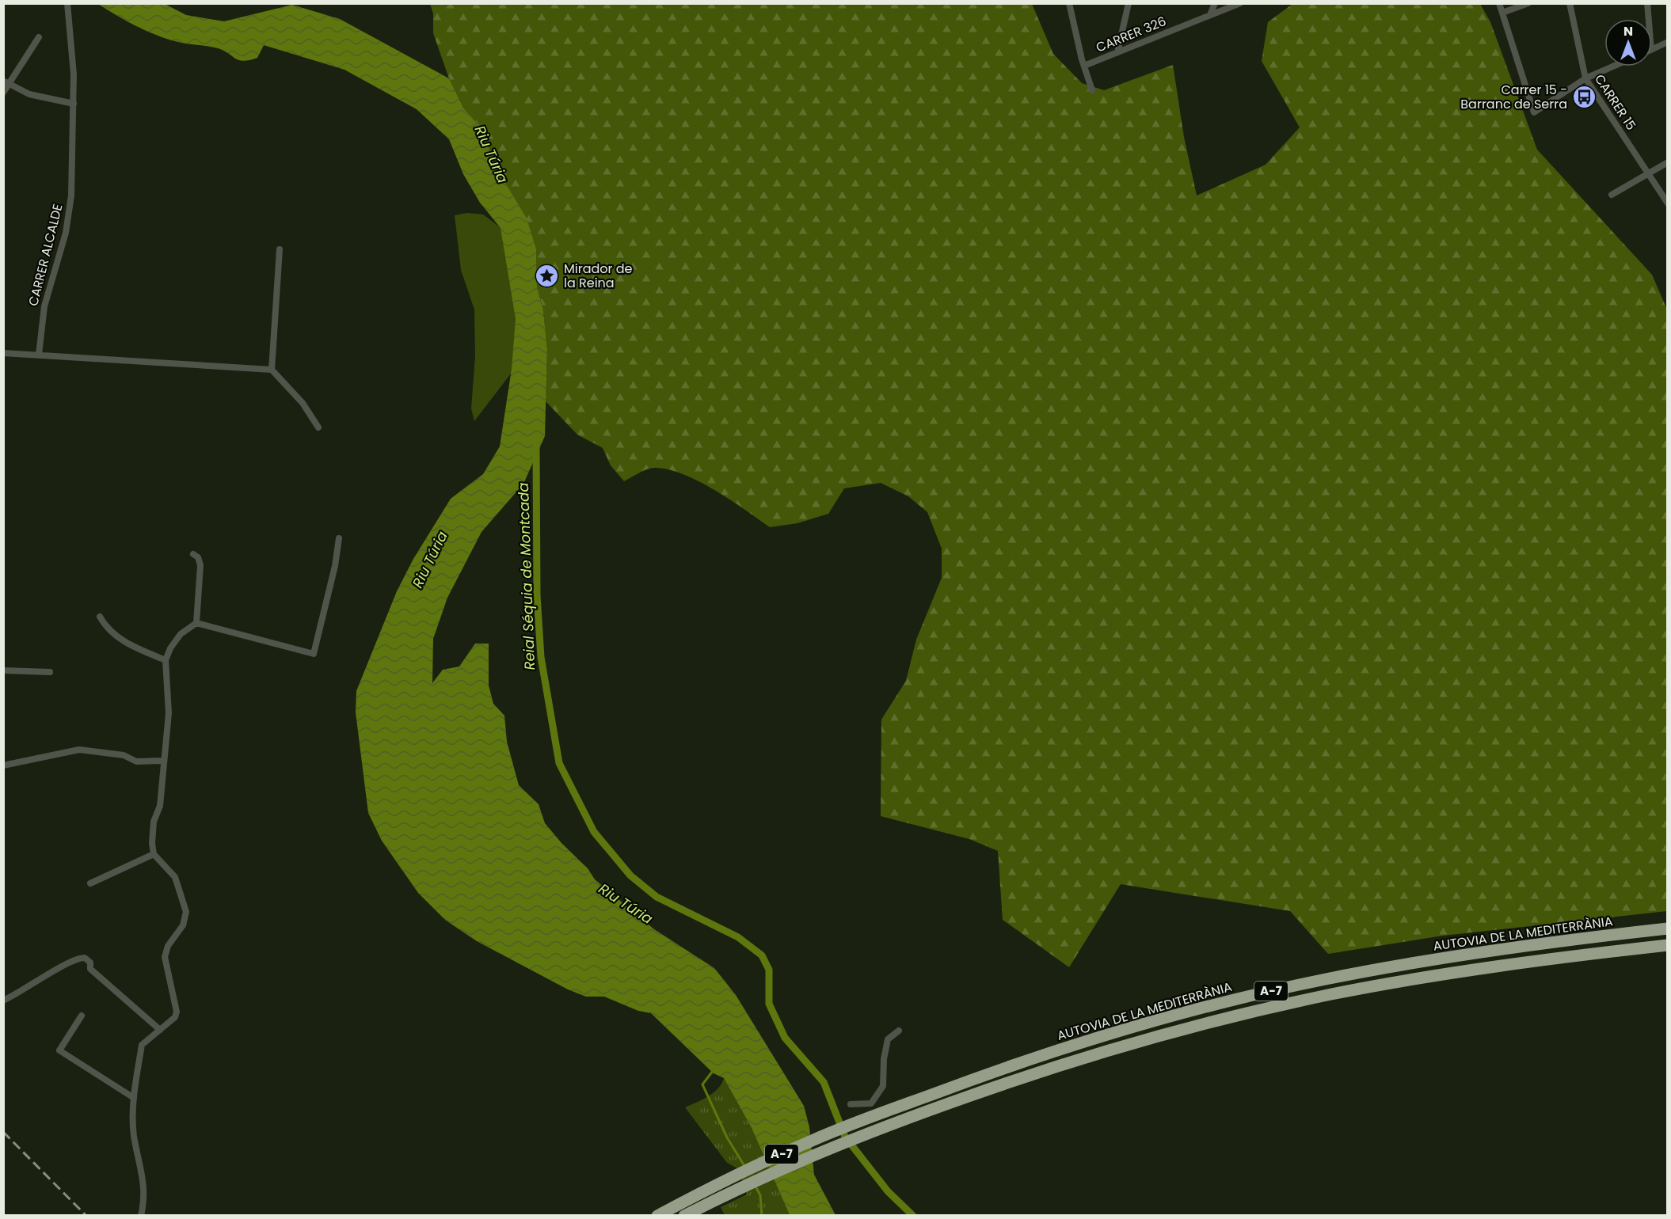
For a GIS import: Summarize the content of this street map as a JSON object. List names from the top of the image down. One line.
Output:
{"streets":{"highway":["AUTOVIA DE LA MEDITERRÀNIA","A-7"],"street":["CARRER 326","CARRER 15","CARRER ALCALDE"]},"water":["Riu Túria","Reial Séquia de Montcada"],"places":{"bus stop":["Carrer 15 - Barranc de Serra"],"place":["Mirador de la Reina"]},"north":"top"}
